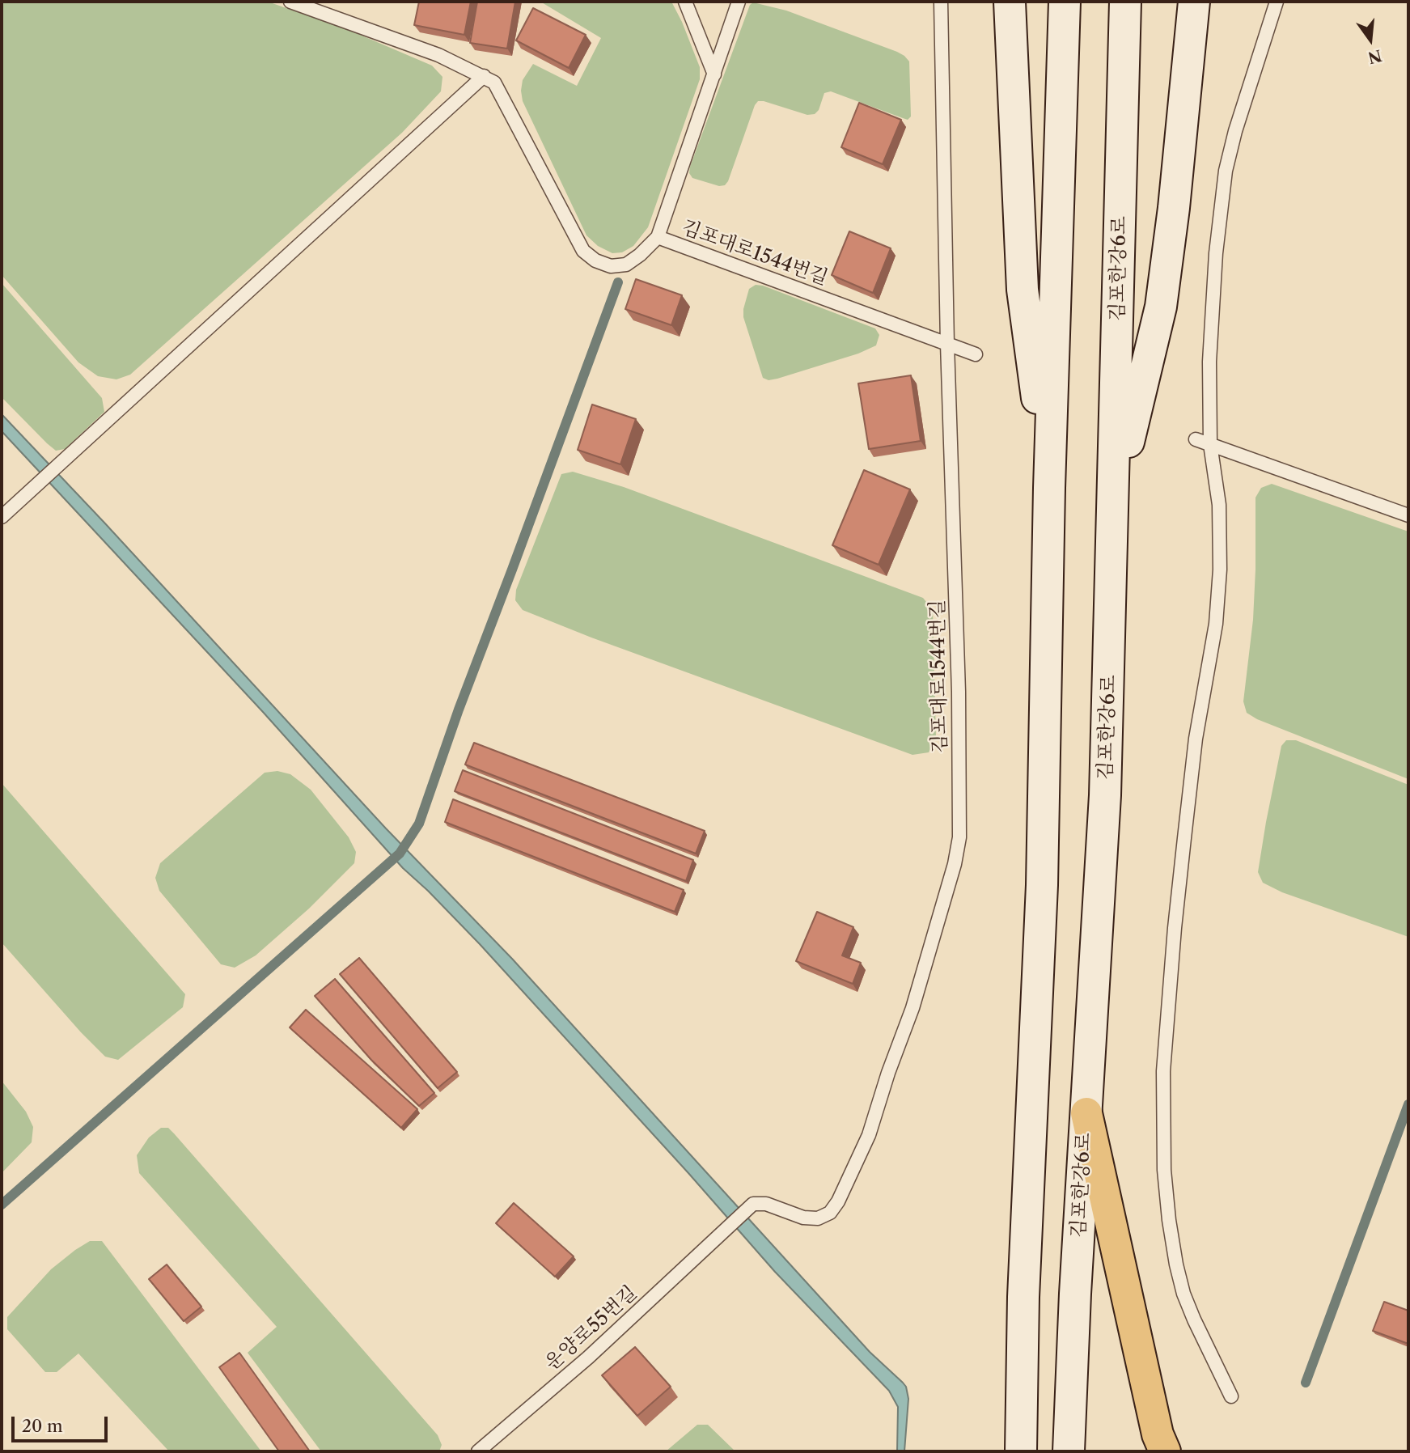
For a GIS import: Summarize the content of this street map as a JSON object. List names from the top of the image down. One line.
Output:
{"streets":{"street":["김포한강6로"],"lane":["김포대로1544번길","운양로55번길"]},"crossings":[["김포대로1544번길","운양로55번길"]],"scale_bar":"20 m","north":"bottom"}
